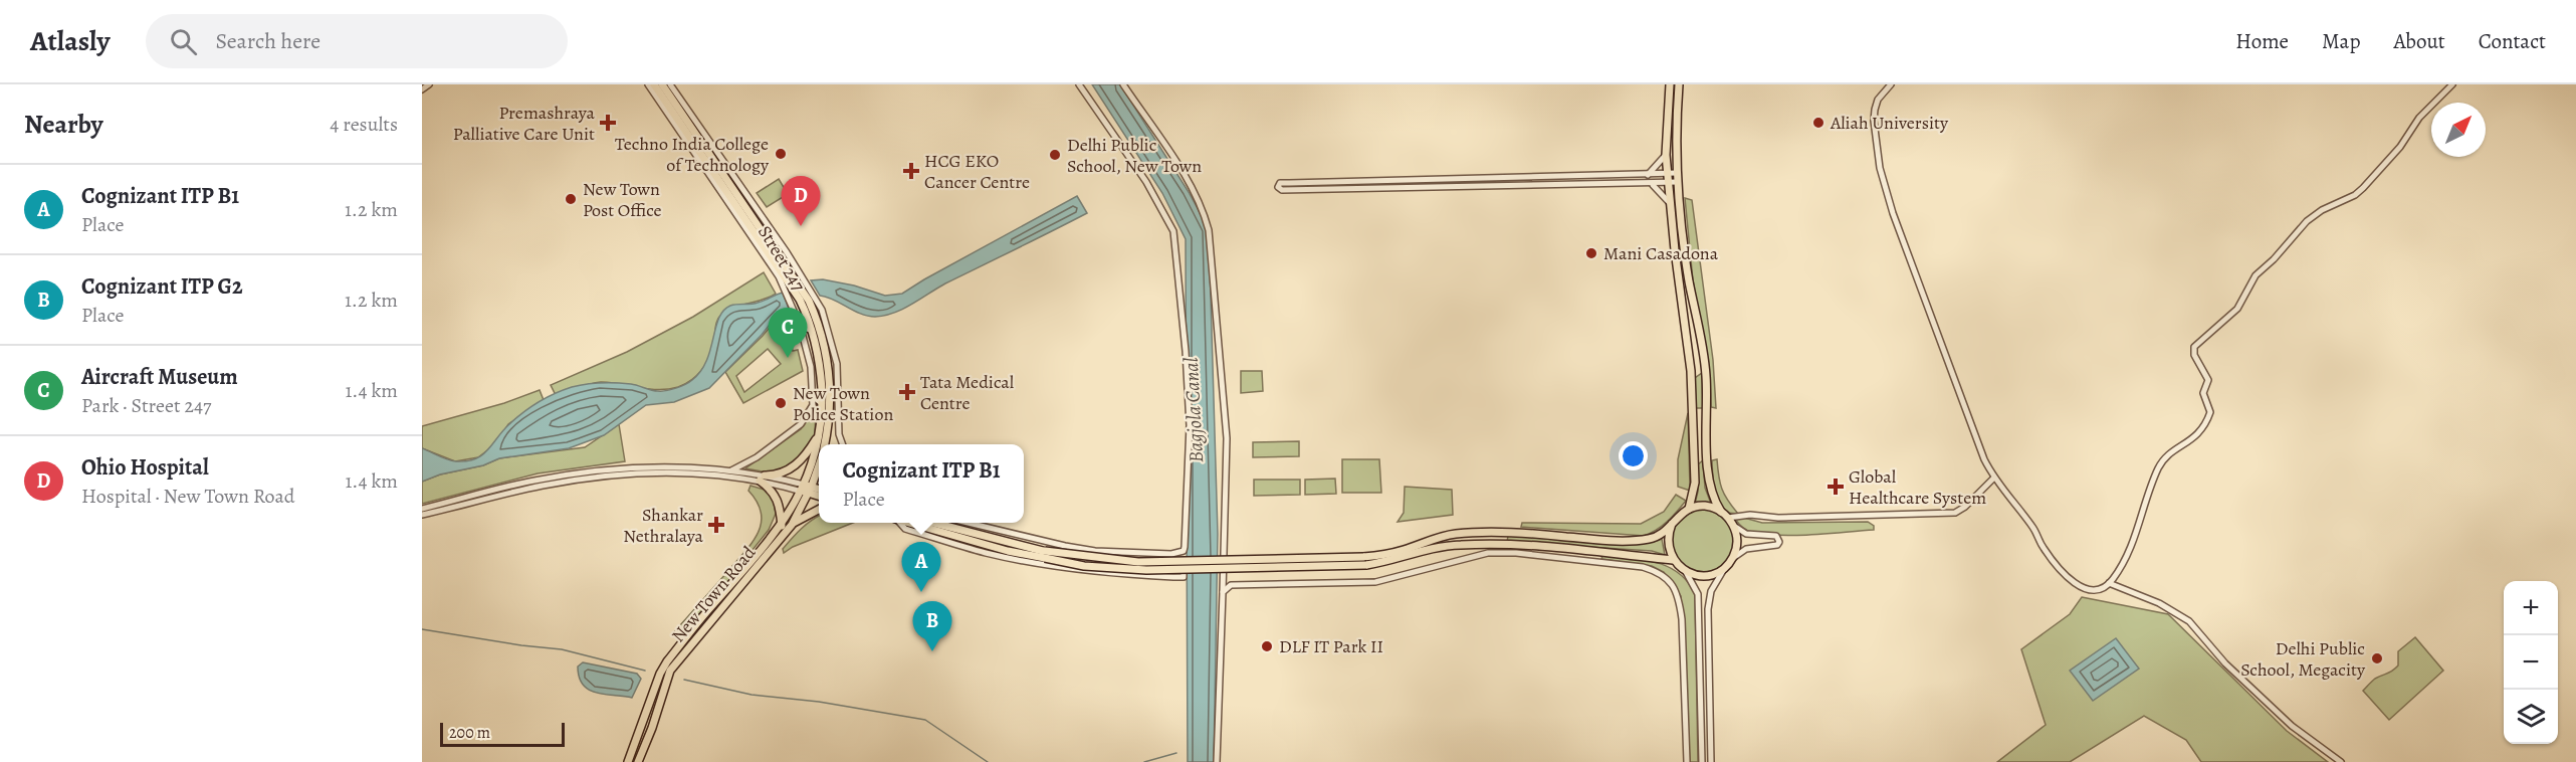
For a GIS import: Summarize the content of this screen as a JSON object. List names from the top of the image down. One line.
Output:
{"streets":{"main road":["New Town Road"],"street":["Street 247"]},"water":["Bagjola Canal"],"places":{"health":["Premashraya Palliative Care Unit","HCG EKO Cancer Centre","Tata Medical Centre","Global Healthcare System","Shankar Nethralaya"],"other":["Aliah University","Techno India College of Technology","Delhi Public School, New Town","New Town Post Office","Mani Casadona","New Town Police Station","DLF IT Park II","Delhi Public School, Megacity"]},"scale_bar":"200 m","north":"top right","page":{"header":"Atlasly","search":"Search here","nav":["Home","Map","About","Contact"],"heading":["Nearby","4 results"],"list":[{"mark":"A","name":"Cognizant ITP B1","note":"Place","value":"1.2 km"},{"mark":"B","name":"Cognizant ITP G2","note":"Place","value":"1.2 km"},{"mark":"C","name":"Aircraft Museum","note":"Park · Street 247","value":"1.4 km"},{"mark":"D","name":"Ohio Hospital","note":"Hospital · New Town Road","value":"1.4 km"}],"pins":["D","C","A","B"],"popup":["Cognizant ITP B1","Place"],"map_buttons":["+","−"],"scale":"200 m"}}
